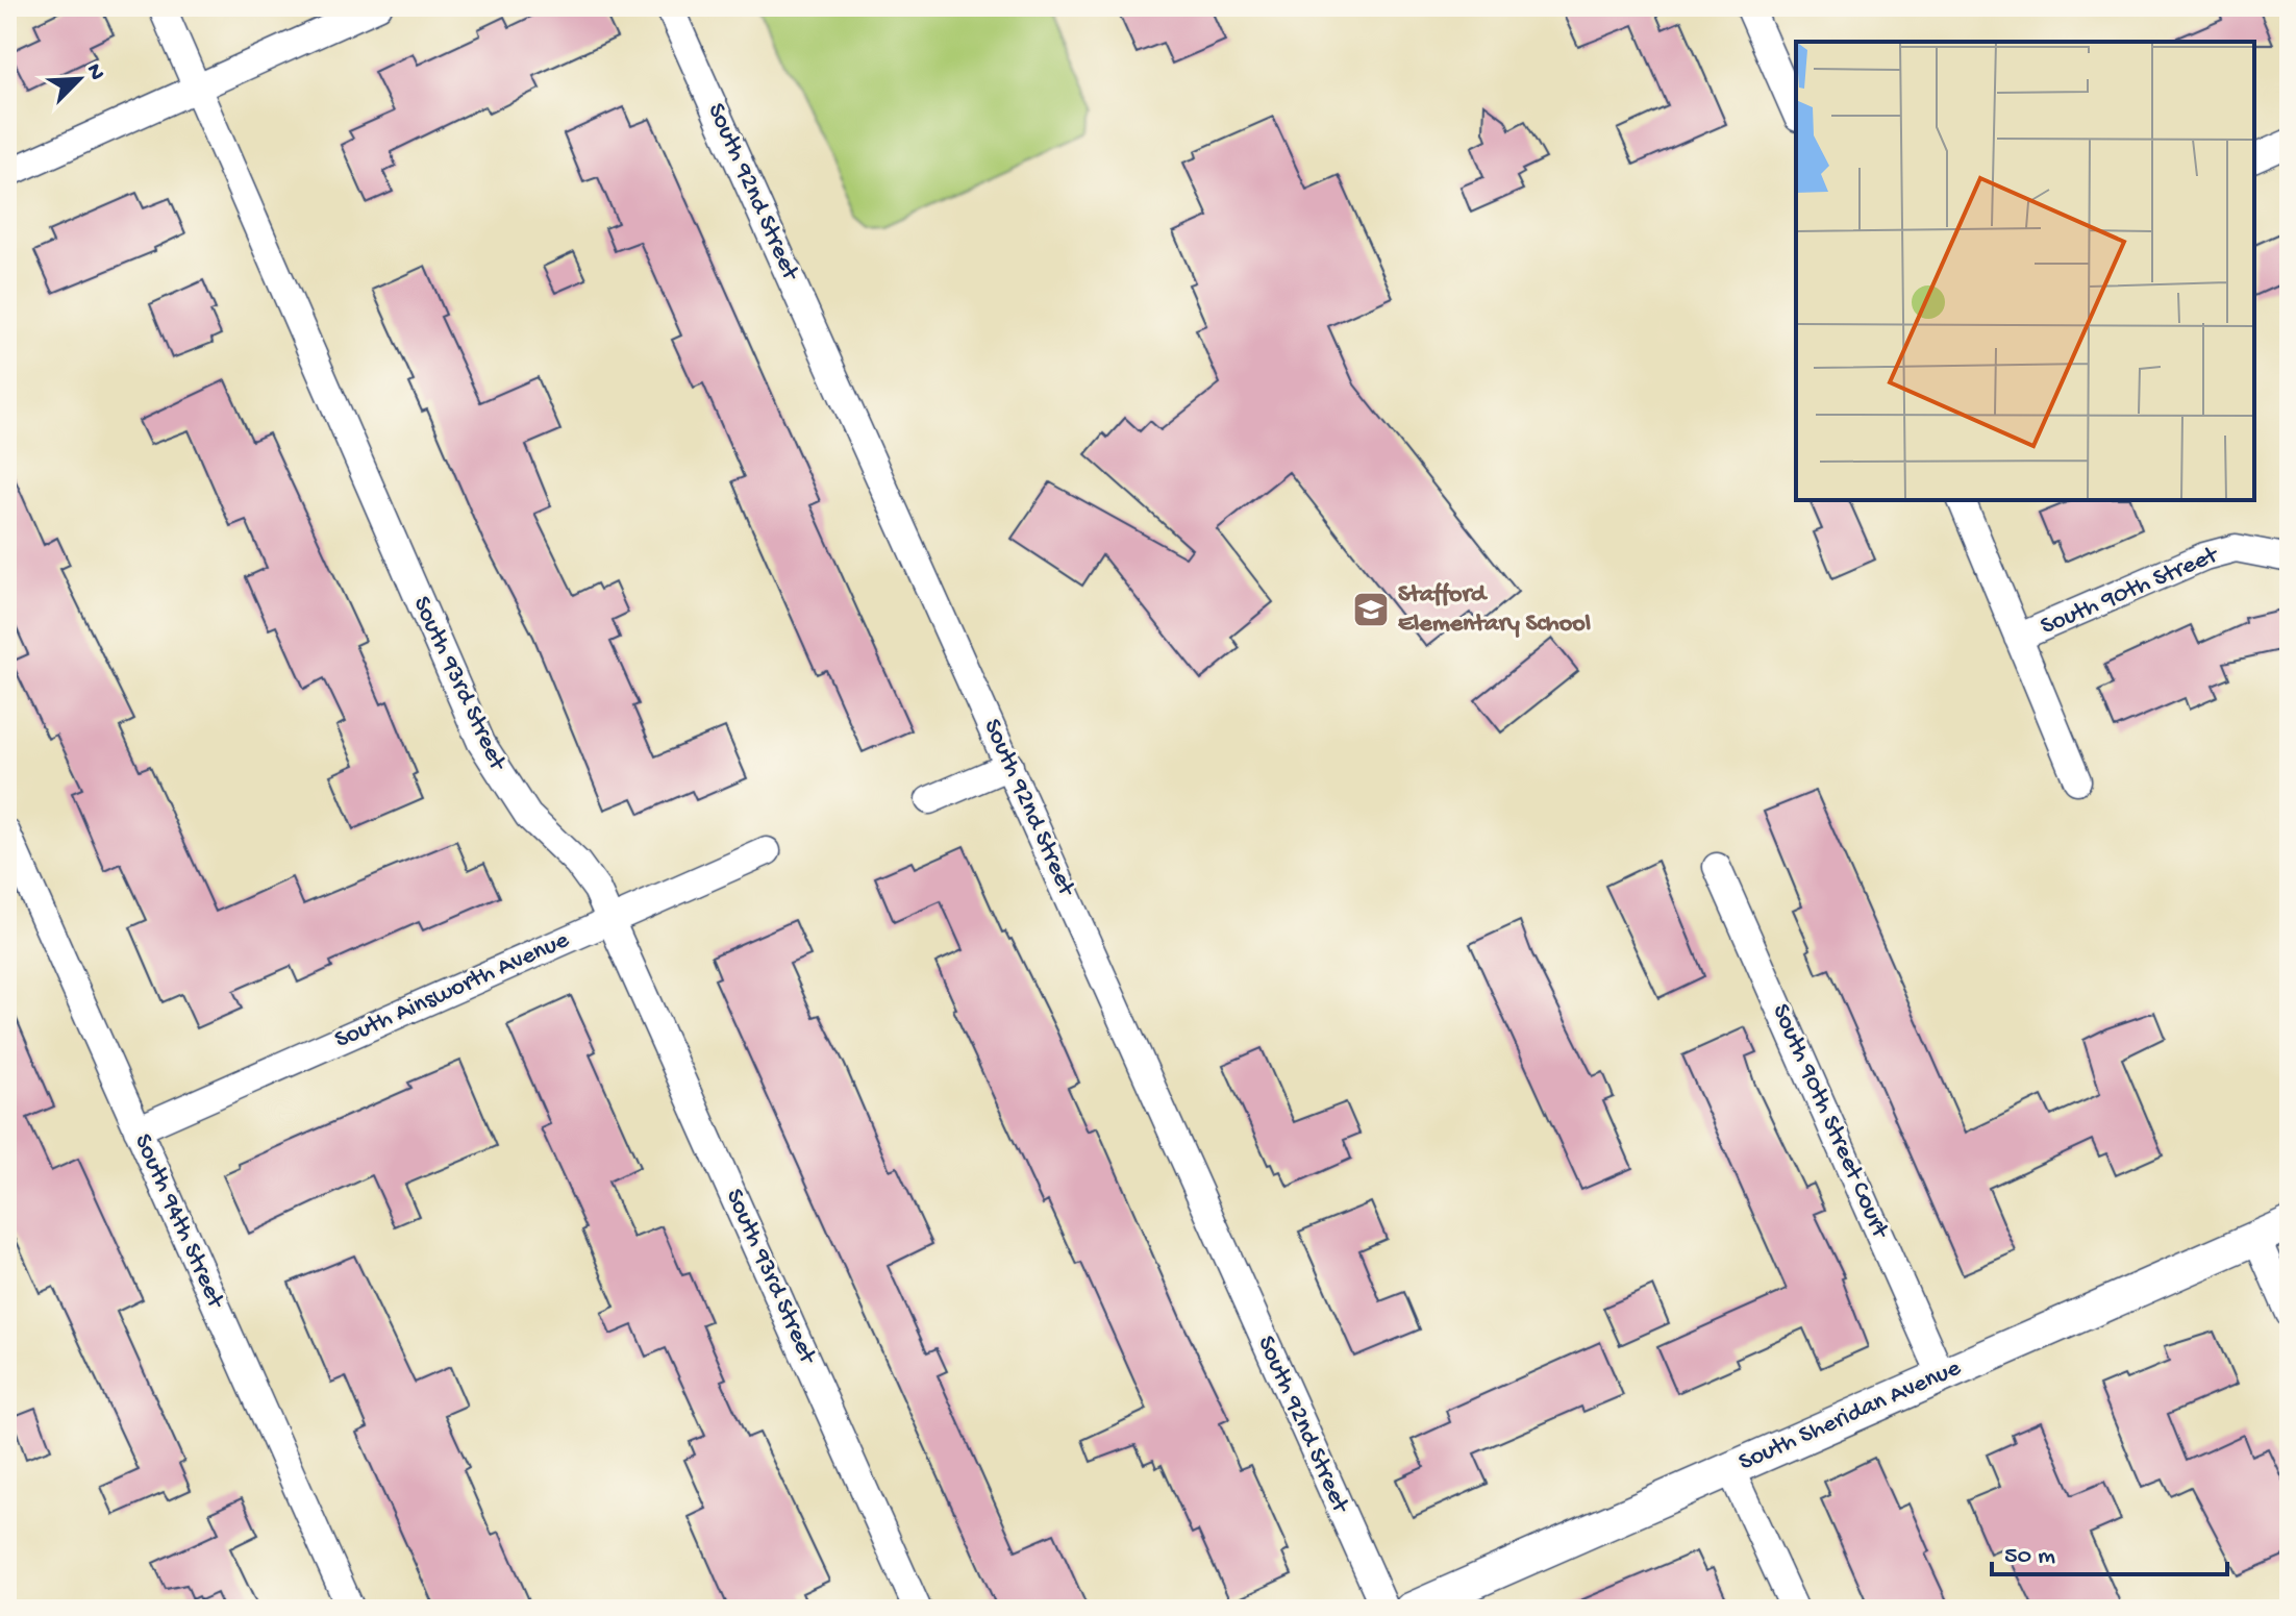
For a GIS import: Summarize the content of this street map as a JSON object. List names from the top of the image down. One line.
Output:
{"streets":{"street":["South 92nd Street","South 90th Street","South 93rd Street","South Ainsworth Avenue","South 90th Street Court","South 94th Street","South Sheridan Avenue"]},"crossings":[["South 93rd Street","South Ainsworth Avenue"],["South Ainsworth Avenue","South 94th Street"],["South 90th Street Court","South Sheridan Avenue"]],"places":{"school or university":["Stafford Elementary School"]},"scale_bar":"50 m","north":"top right"}
